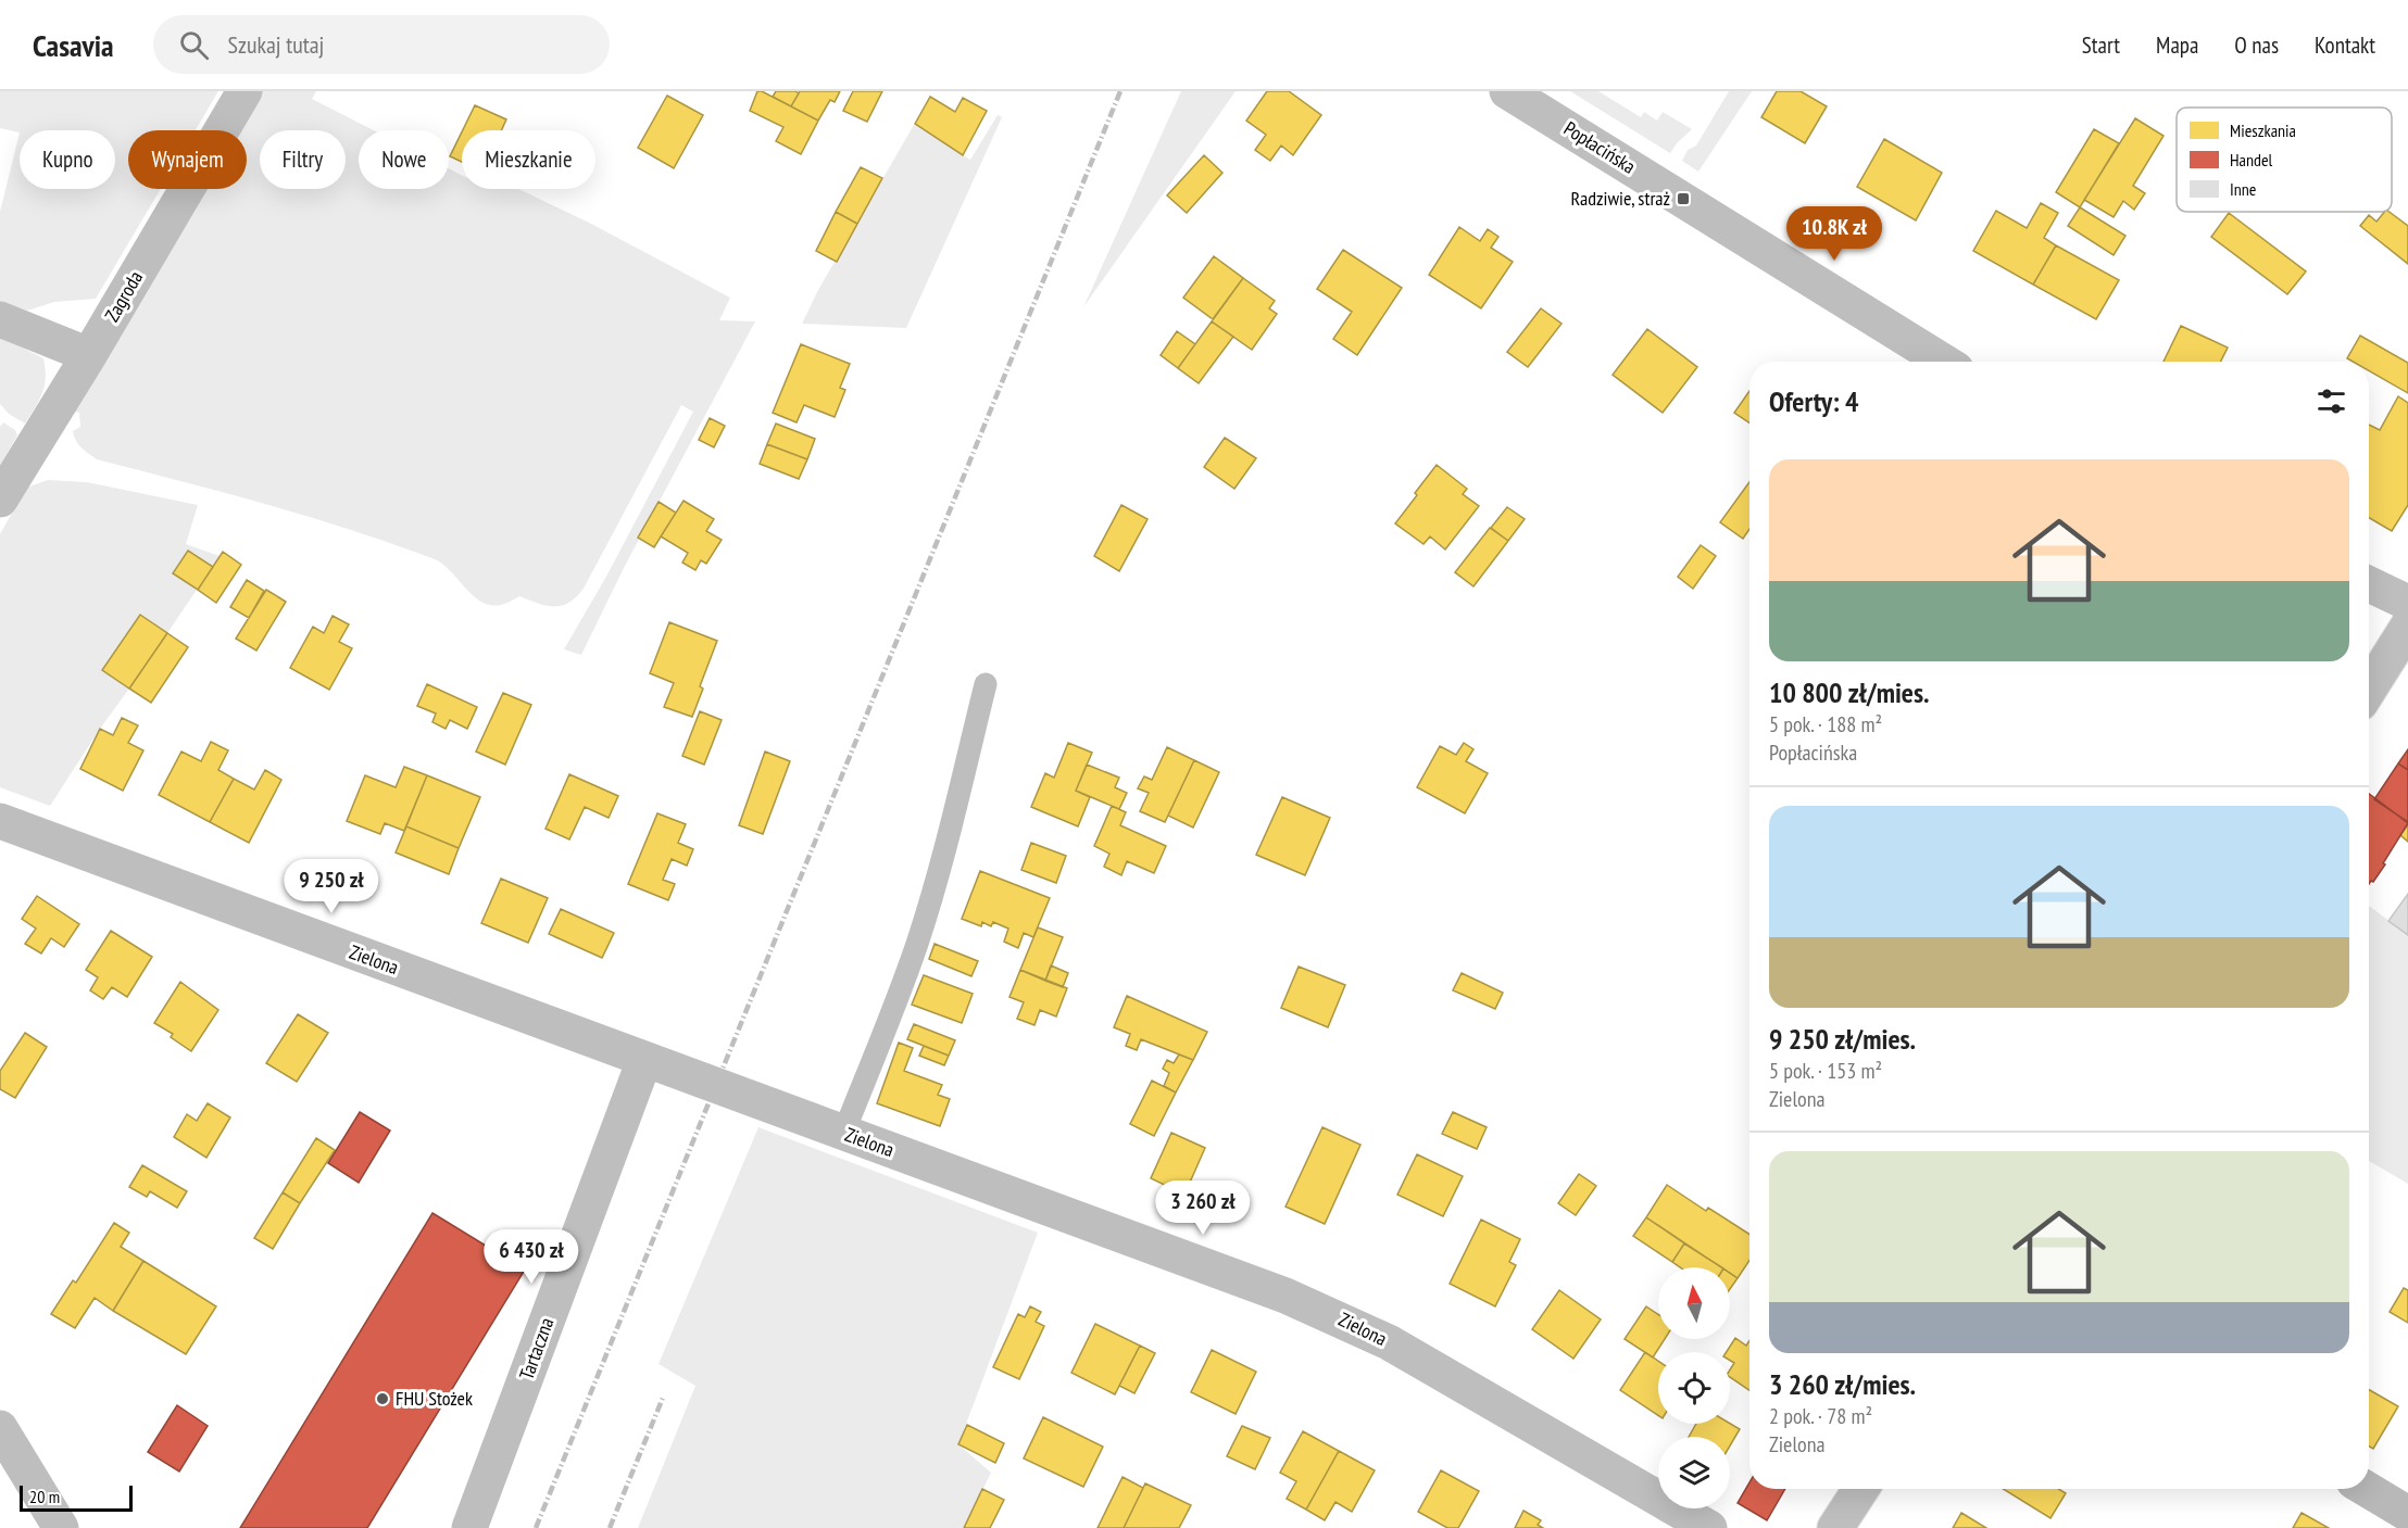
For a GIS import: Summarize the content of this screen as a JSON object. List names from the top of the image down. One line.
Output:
{"streets":{"street":["Popłacińska","Zagroda","Zielona","Tartaczna"]},"crossings":[["Zielona","Tartaczna"]],"places":{"transit":["Radziwie, straż"],"other":["FHU Stożek"]},"legend":["Mieszkania","Handel","Inne"],"scale_bar":"20 m","north":"top","page":{"header":"Casavia","search":"Szukaj tutaj","nav":["Start","Mapa","O nas","Kontakt"],"chip":["Kupno","Wynajem","Filtry","Nowe","Mieszkanie"],"price":["10.8K zł","9 250 zł","3 260 zł","6 430 zł"],"heading":"Oferty: 4","list":[{"name":"10 800 zł/mies.","note":"5 pok. · 188 m² · Popłacińska"},{"name":"9 250 zł/mies.","note":"5 pok. · 153 m² · Zielona"},{"name":"3 260 zł/mies.","note":"2 pok. · 78 m² · Zielona"}],"scale":"20 m"}}
